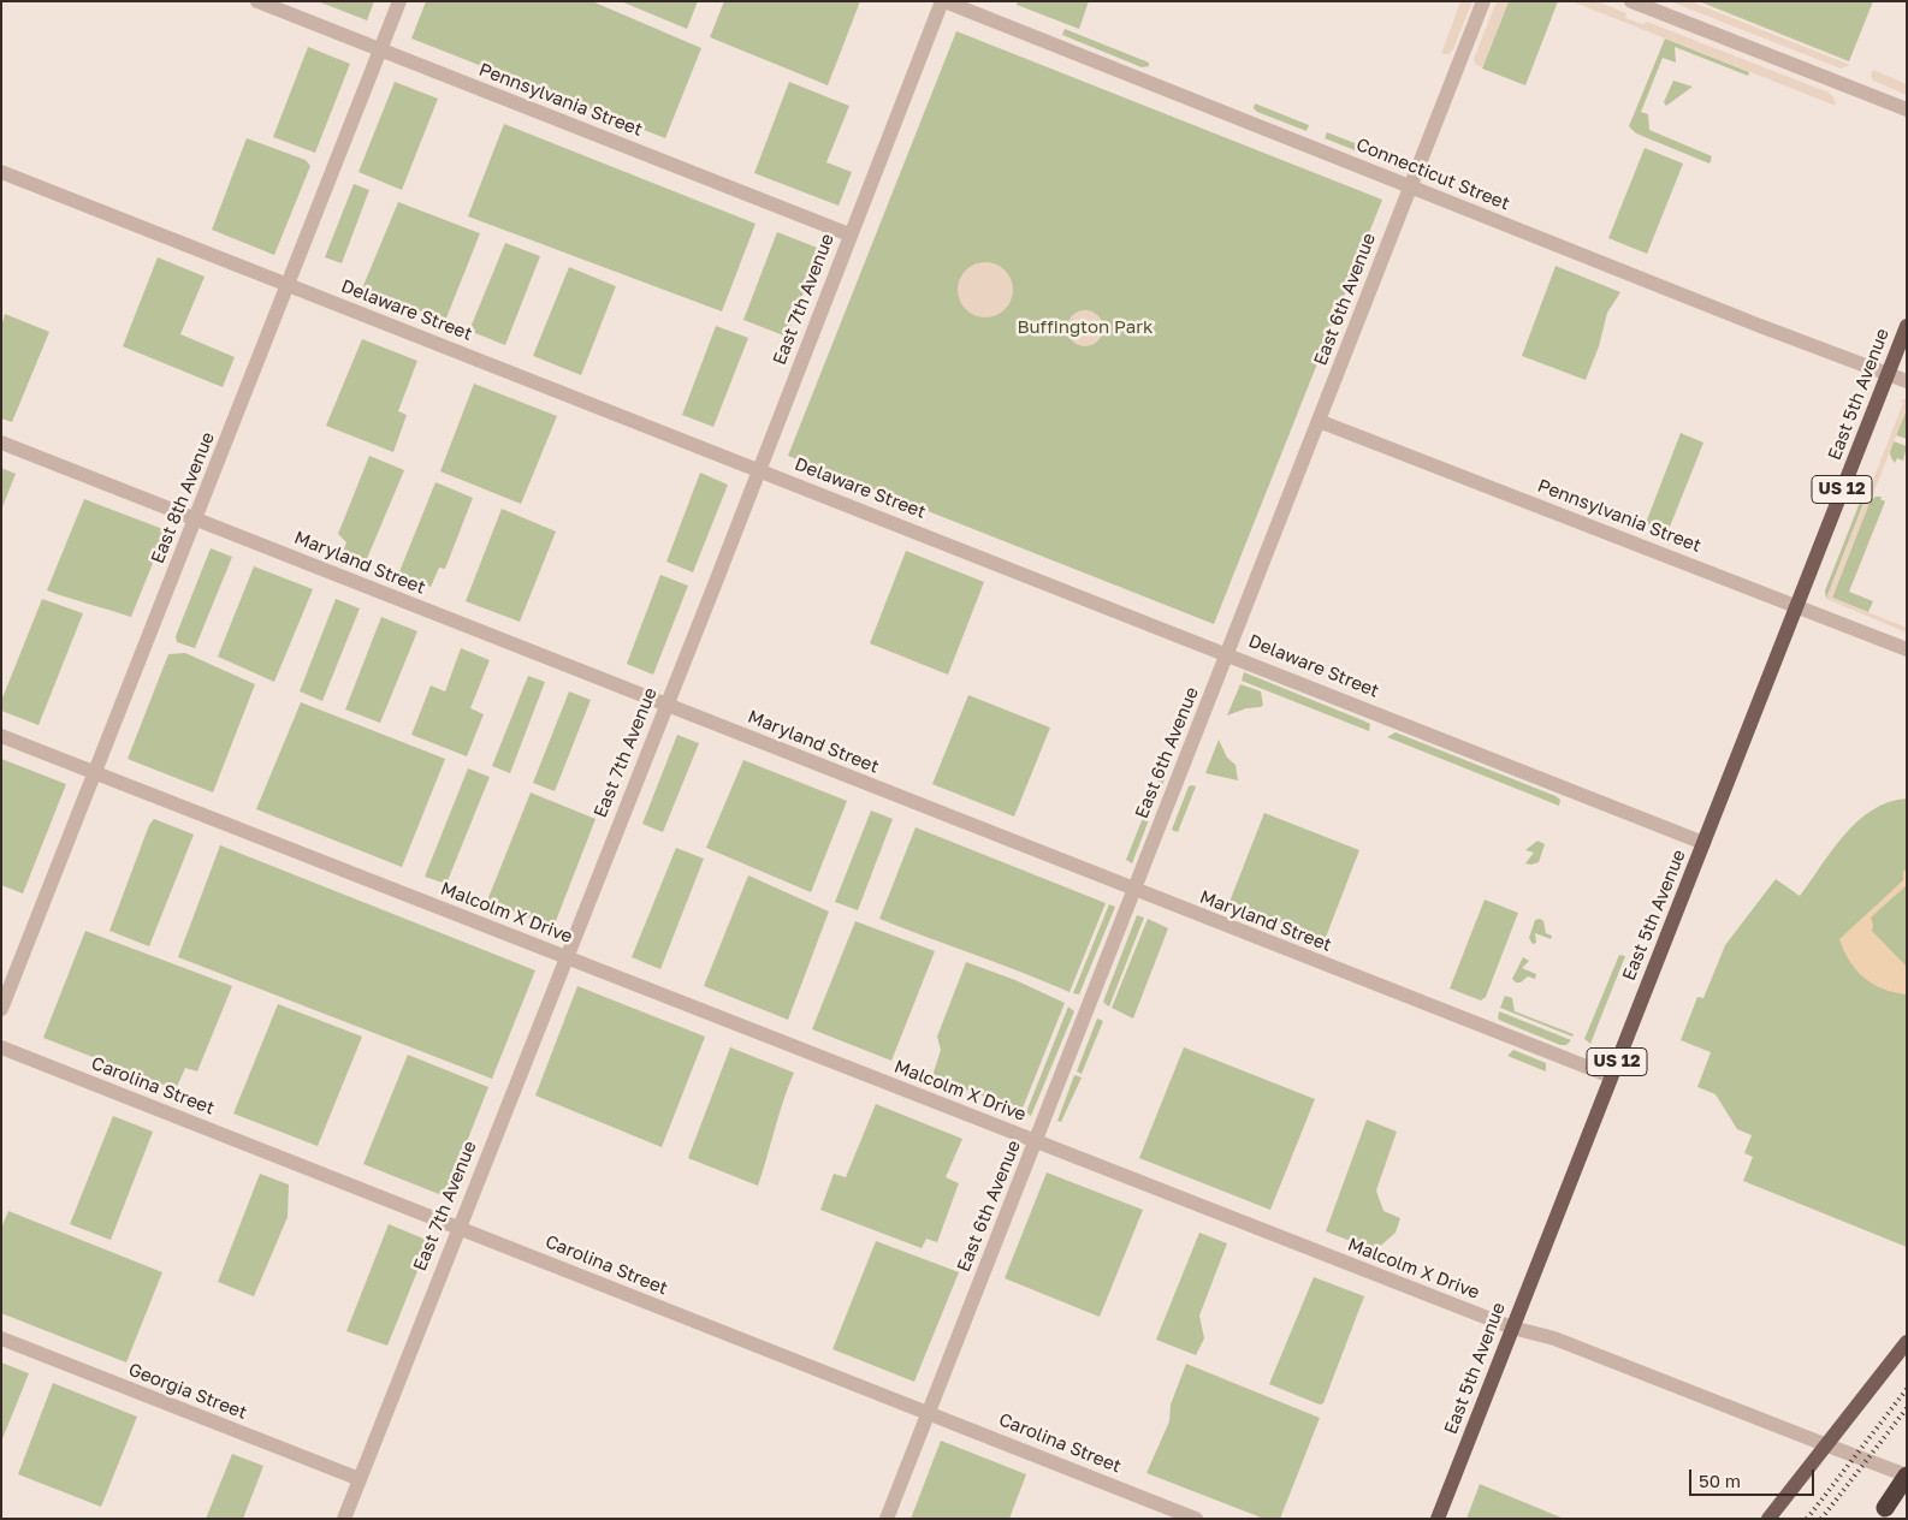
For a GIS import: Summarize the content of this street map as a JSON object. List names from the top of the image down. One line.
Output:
{"streets":{"main road":["East 5th Avenue","US 12"],"street":["Pennsylvania Street","Connecticut Street","East 7th Avenue","East 6th Avenue","Delaware Street","East 8th Avenue","Maryland Street","Malcolm X Drive","Carolina Street","Georgia Street"]},"crossings":[["Pennsylvania Street","East 7th Avenue"],["Pennsylvania Street","East 6th Avenue"],["Pennsylvania Street","East 5th Avenue"],["Pennsylvania Street","East 8th Avenue"],["Connecticut Street","East 7th Avenue"],["Connecticut Street","East 6th Avenue"],["Connecticut Street","East 5th Avenue"],["East 7th Avenue","Delaware Street"],["East 7th Avenue","Maryland Street"],["East 7th Avenue","Malcolm X Drive"],["East 7th Avenue","Carolina Street"],["East 7th Avenue","Georgia Street"],["East 6th Avenue","Delaware Street"],["East 6th Avenue","Maryland Street"],["East 6th Avenue","Malcolm X Drive"],["East 6th Avenue","Carolina Street"],["Delaware Street","East 5th Avenue"],["Delaware Street","East 8th Avenue"],["East 5th Avenue","Maryland Street"],["East 5th Avenue","Malcolm X Drive"],["East 8th Avenue","Maryland Street"],["East 8th Avenue","Malcolm X Drive"]],"parks":["Buffington Park"],"scale_bar":"50 m"}
